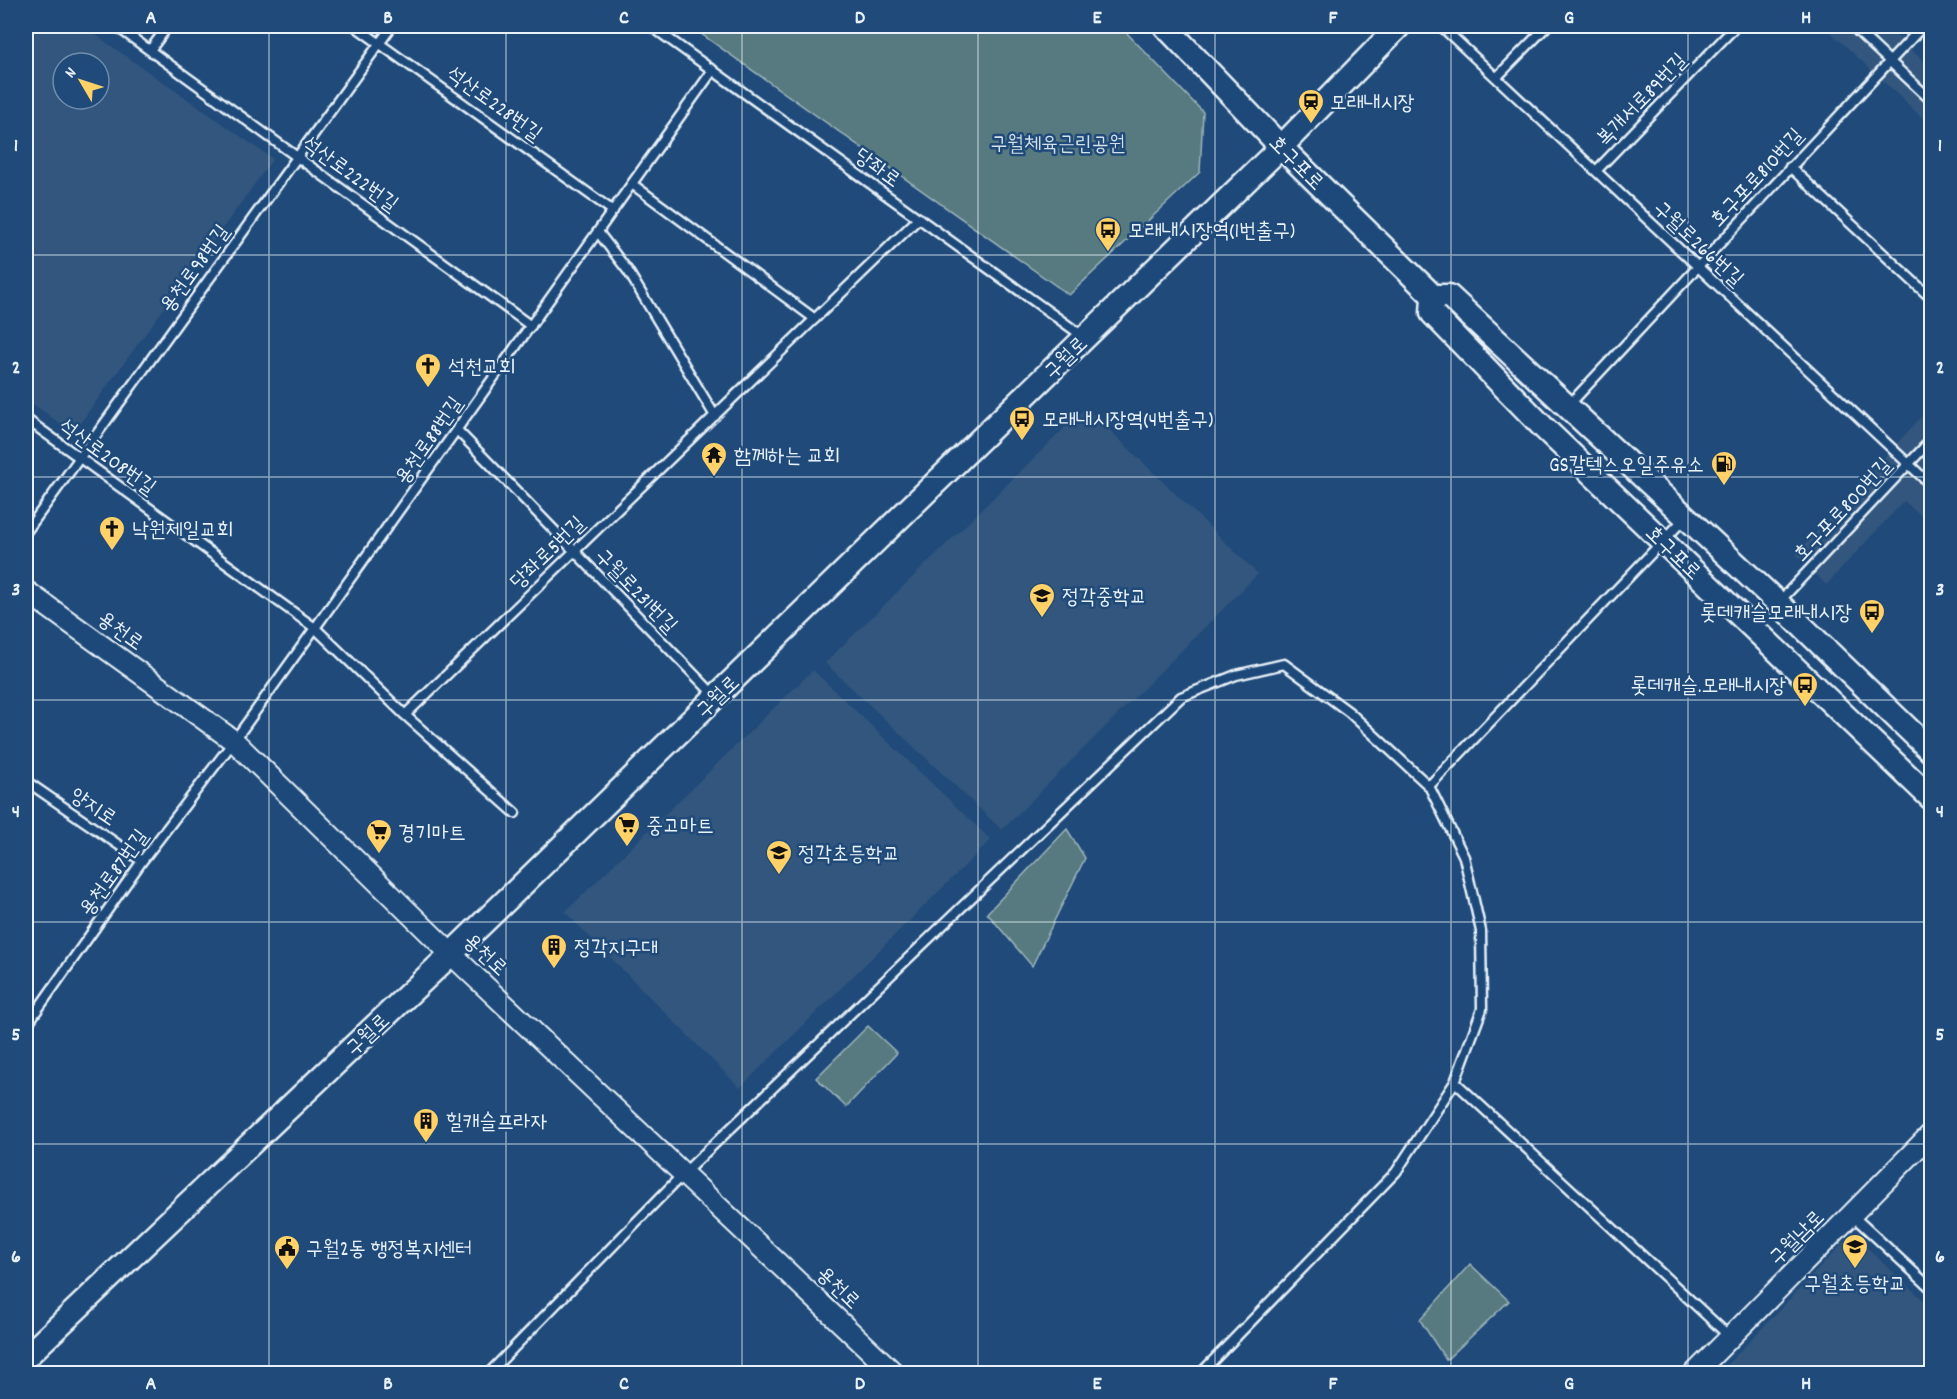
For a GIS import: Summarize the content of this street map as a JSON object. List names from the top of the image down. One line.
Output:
{"streets":{"main road":["호구포로","구월로"],"street":["용천로","구월남로"],"lane":["복개서로89번길","석산로228번길","당좌로","석산로222번길","호구포로810번길","구월로266번길","용천로98번길","용천로88번길","석산로208번길","호구포로800번길","당좌로5번길","구월로231번길","양지로","용천로87번길"]},"crossings":[["복개서로89번길","구월로266번길"],["석산로228번길","용천로98번길"],["석산로228번길","용천로88번길"],["호구포로","호구포로810번길"],["호구포로","구월로"],["호구포로","호구포로800번길"],["당좌로","구월로"],["당좌로","용천로88번길"],["당좌로","당좌로5번길"],["석산로222번길","용천로98번길"],["석산로222번길","용천로88번길"],["호구포로810번길","구월로266번길"],["구월로266번길","호구포로800번길"],["용천로98번길","석산로208번길"],["구월로","구월로231번길"],["구월로","용천로"],["용천로88번길","석산로208번길"],["용천로88번길","구월로231번길"],["용천로88번길","용천로"],["용천로88번길","용천로87번길"],["석산로208번길","당좌로5번길"],["당좌로5번길","구월로231번길"],["용천로","용천로87번길"],["양지로","용천로87번길"]],"parks":["구월체육근린공원"],"places":{"station":["모래내시장"],"bus stop":["모래내시장역(1번출구)","모래내시장역(4번출구)","롯데캐슬모래내시장","롯데캐슬.모래내시장"],"church":["석천교회","낙원제일교회"],"temple":["함께하는 교회"],"fuel station":["GS칼텍스오일주유소"],"school or university":["정각중학교","정각초등학교","구월초등학교"],"supermarket":["중고마트","경기마트"],"building":["정각지구대","힐캐슬프라자"],"public building":["구월2동 행정복지센터"]},"north":"top left","grid":{"columns":["A","B","C","D","E","F","G","H"],"rows":["1","2","3","4","5","6"]}}
